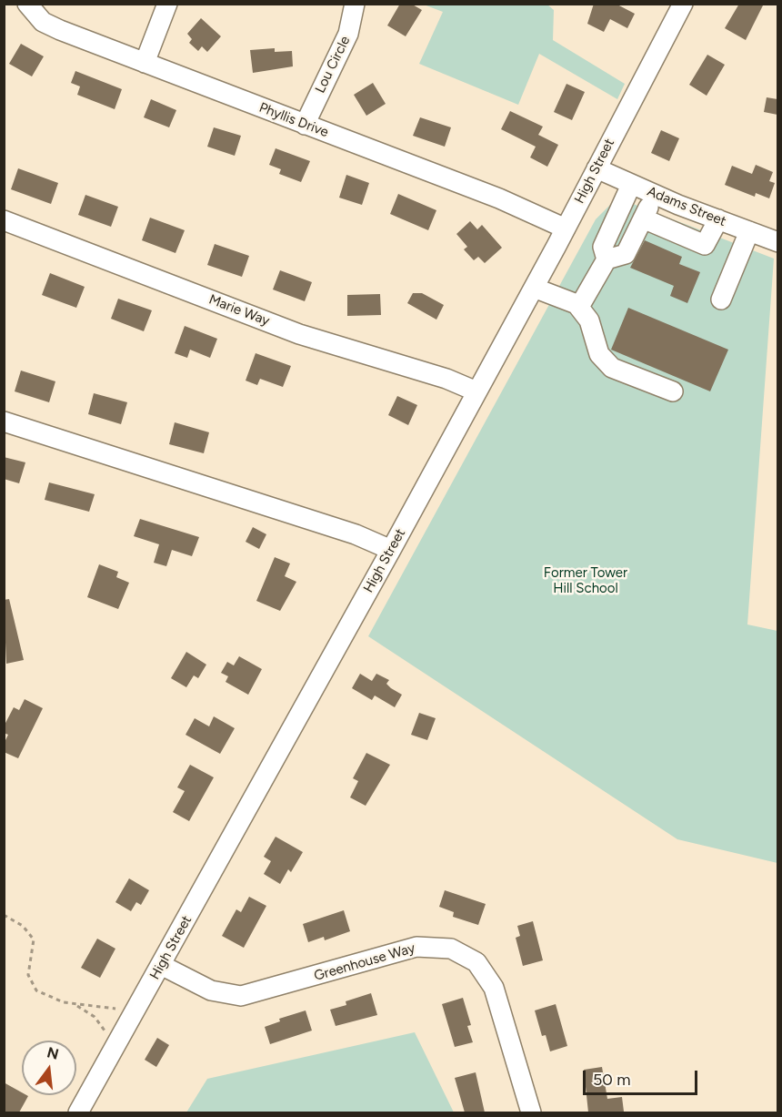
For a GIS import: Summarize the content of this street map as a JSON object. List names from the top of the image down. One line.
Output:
{"streets":{"street":["Lou Circle","Phyllis Drive","High Street","Adams Street","Marie Way","Greenhouse Way"]},"crossings":[["Lou Circle","Phyllis Drive"],["Phyllis Drive","High Street"],["High Street","Adams Street"],["High Street","Marie Way"],["High Street","Greenhouse Way"]],"parks":["Former Tower Hill School"],"scale_bar":"50 m","north":"top"}
